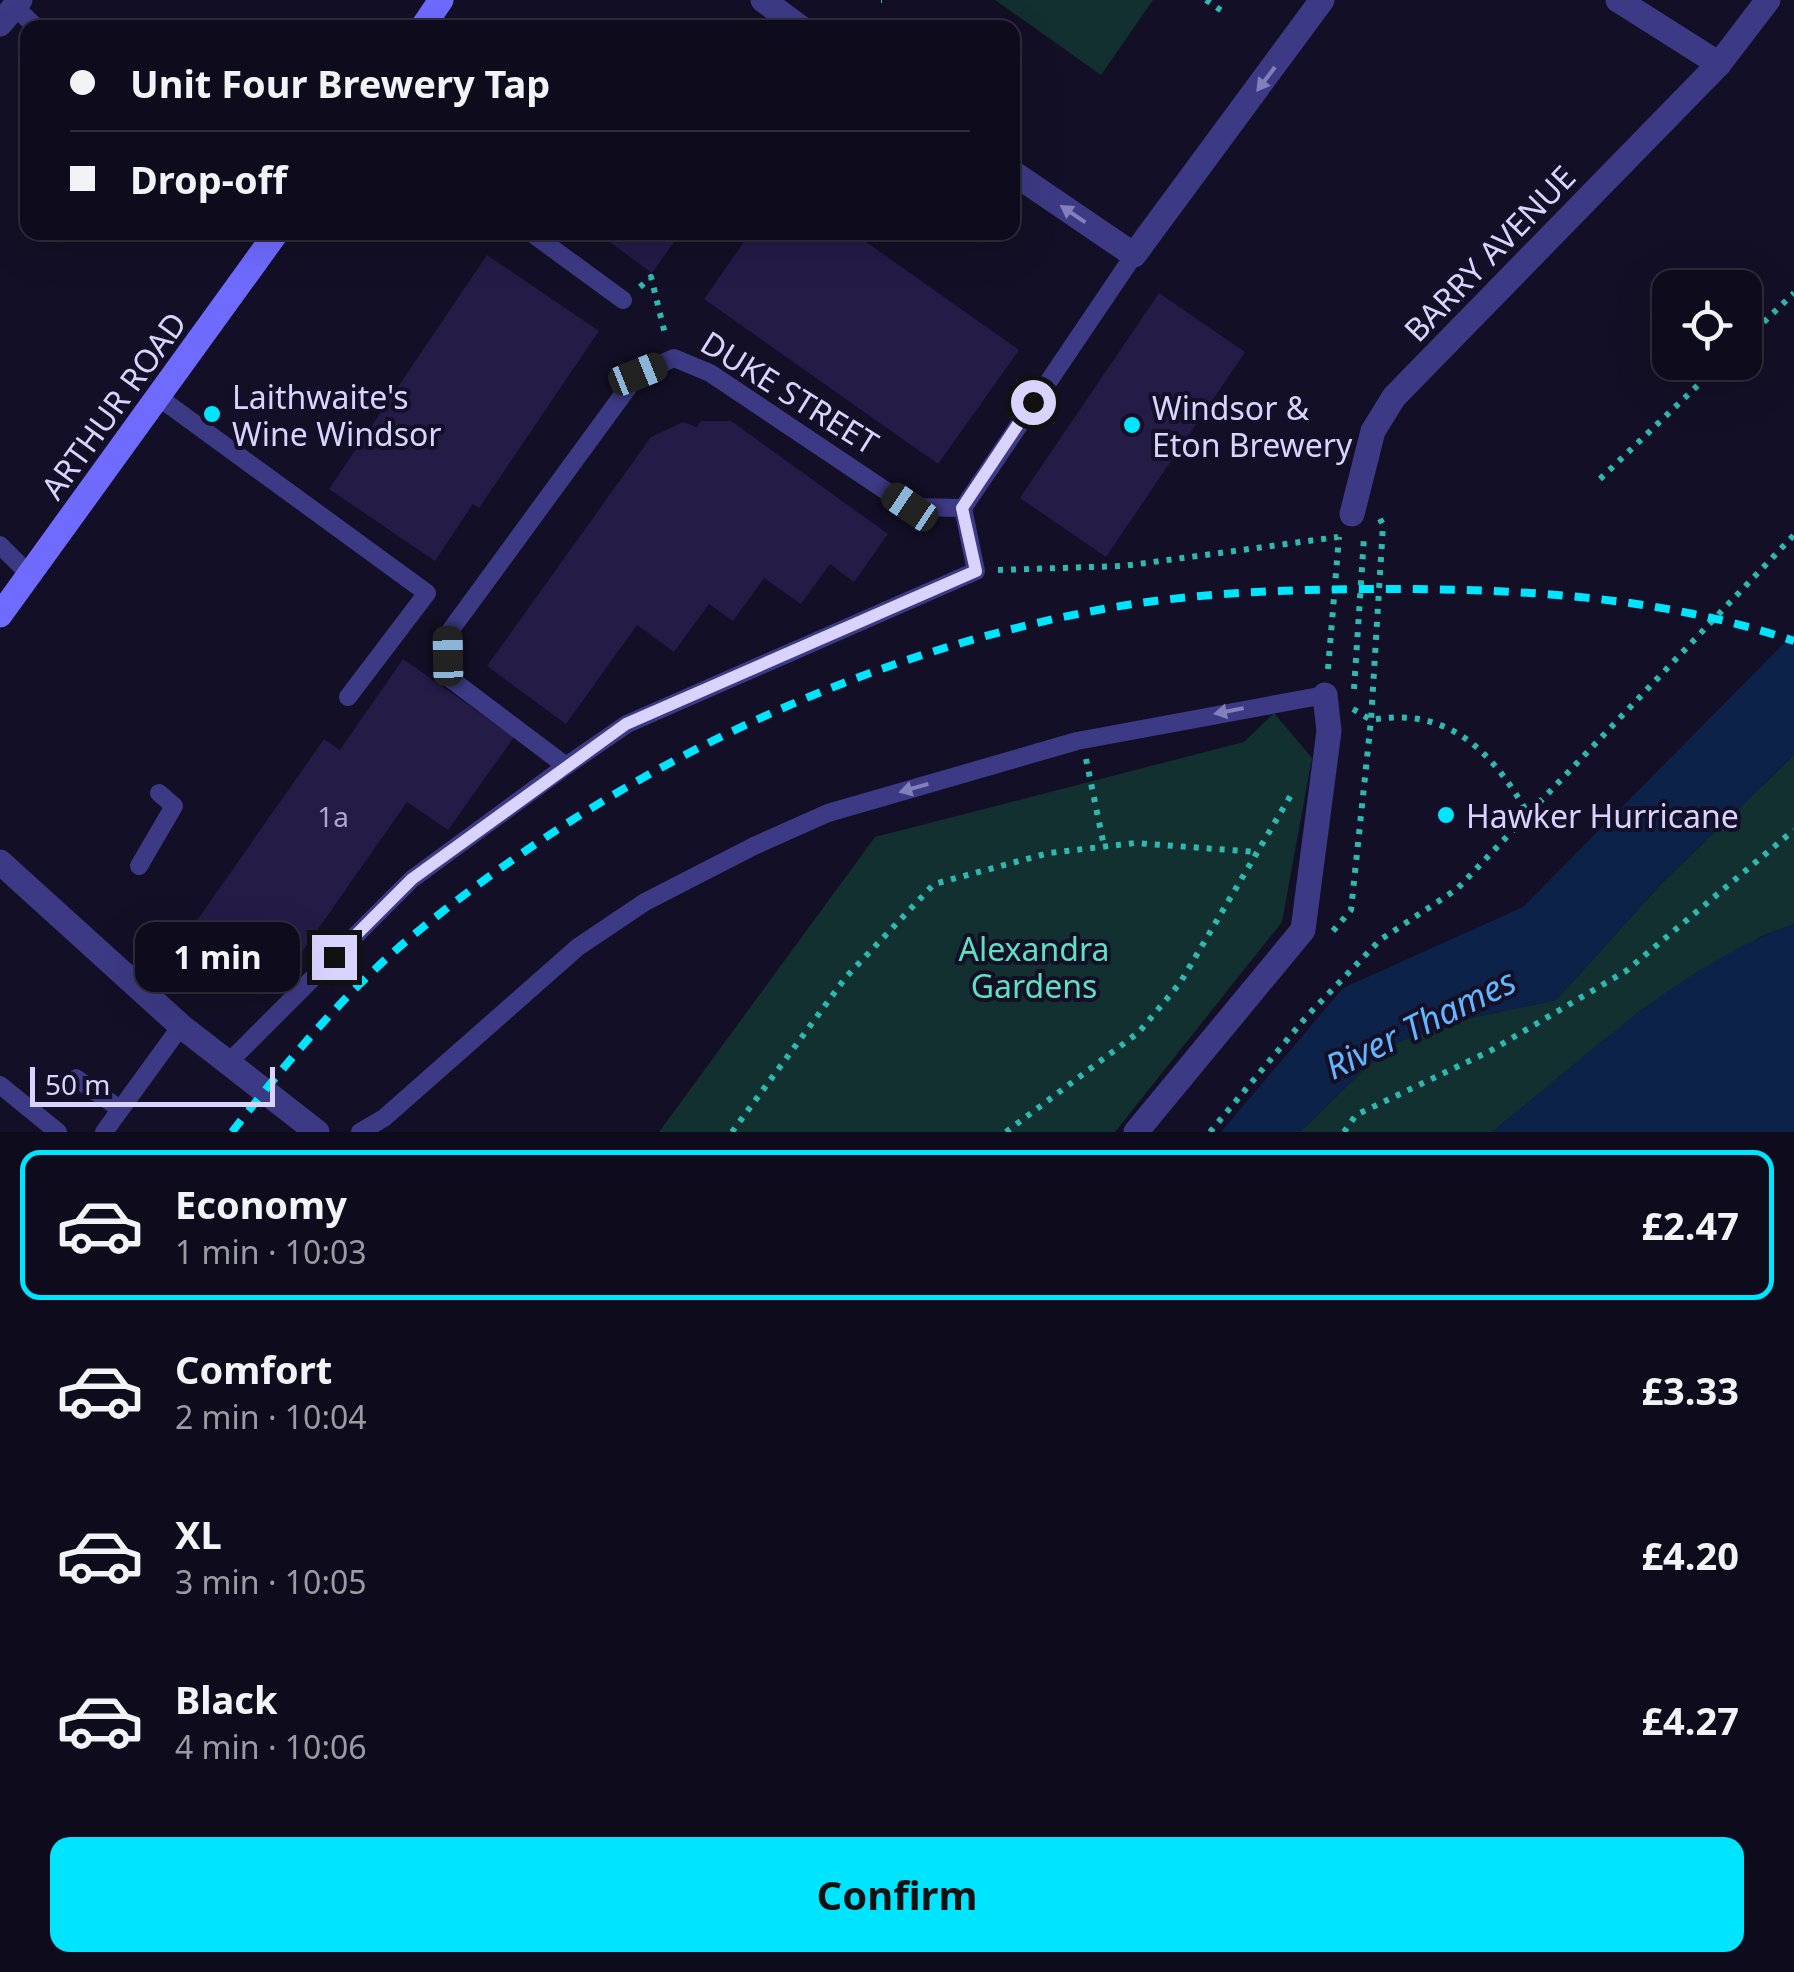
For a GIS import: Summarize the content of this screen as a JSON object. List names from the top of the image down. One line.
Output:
{"streets":{"street":["BARRY AVENUE","ARTHUR ROAD"],"lane":["DUKE STREET"]},"water":["River Thames"],"parks":["Alexandra Gardens"],"places":["Laithwaite's Wine Windsor","Windsor & Eton Brewery","Hawker Hurricane"],"house_numbers":["1a"],"scale_bar":"50 m","page":{"banner":["Unit Four Brewery Tap","Drop-off"],"bubble":"1 min","scale":"50 m","list":[{"name":"Economy","note":"1 min · 10:03","value":"£2.47"},{"name":"Comfort","note":"2 min · 10:04","value":"£3.33"},{"name":"XL","note":"3 min · 10:05","value":"£4.20"},{"name":"Black","note":"4 min · 10:06","value":"£4.27"}],"buttons":"Confirm"}}
